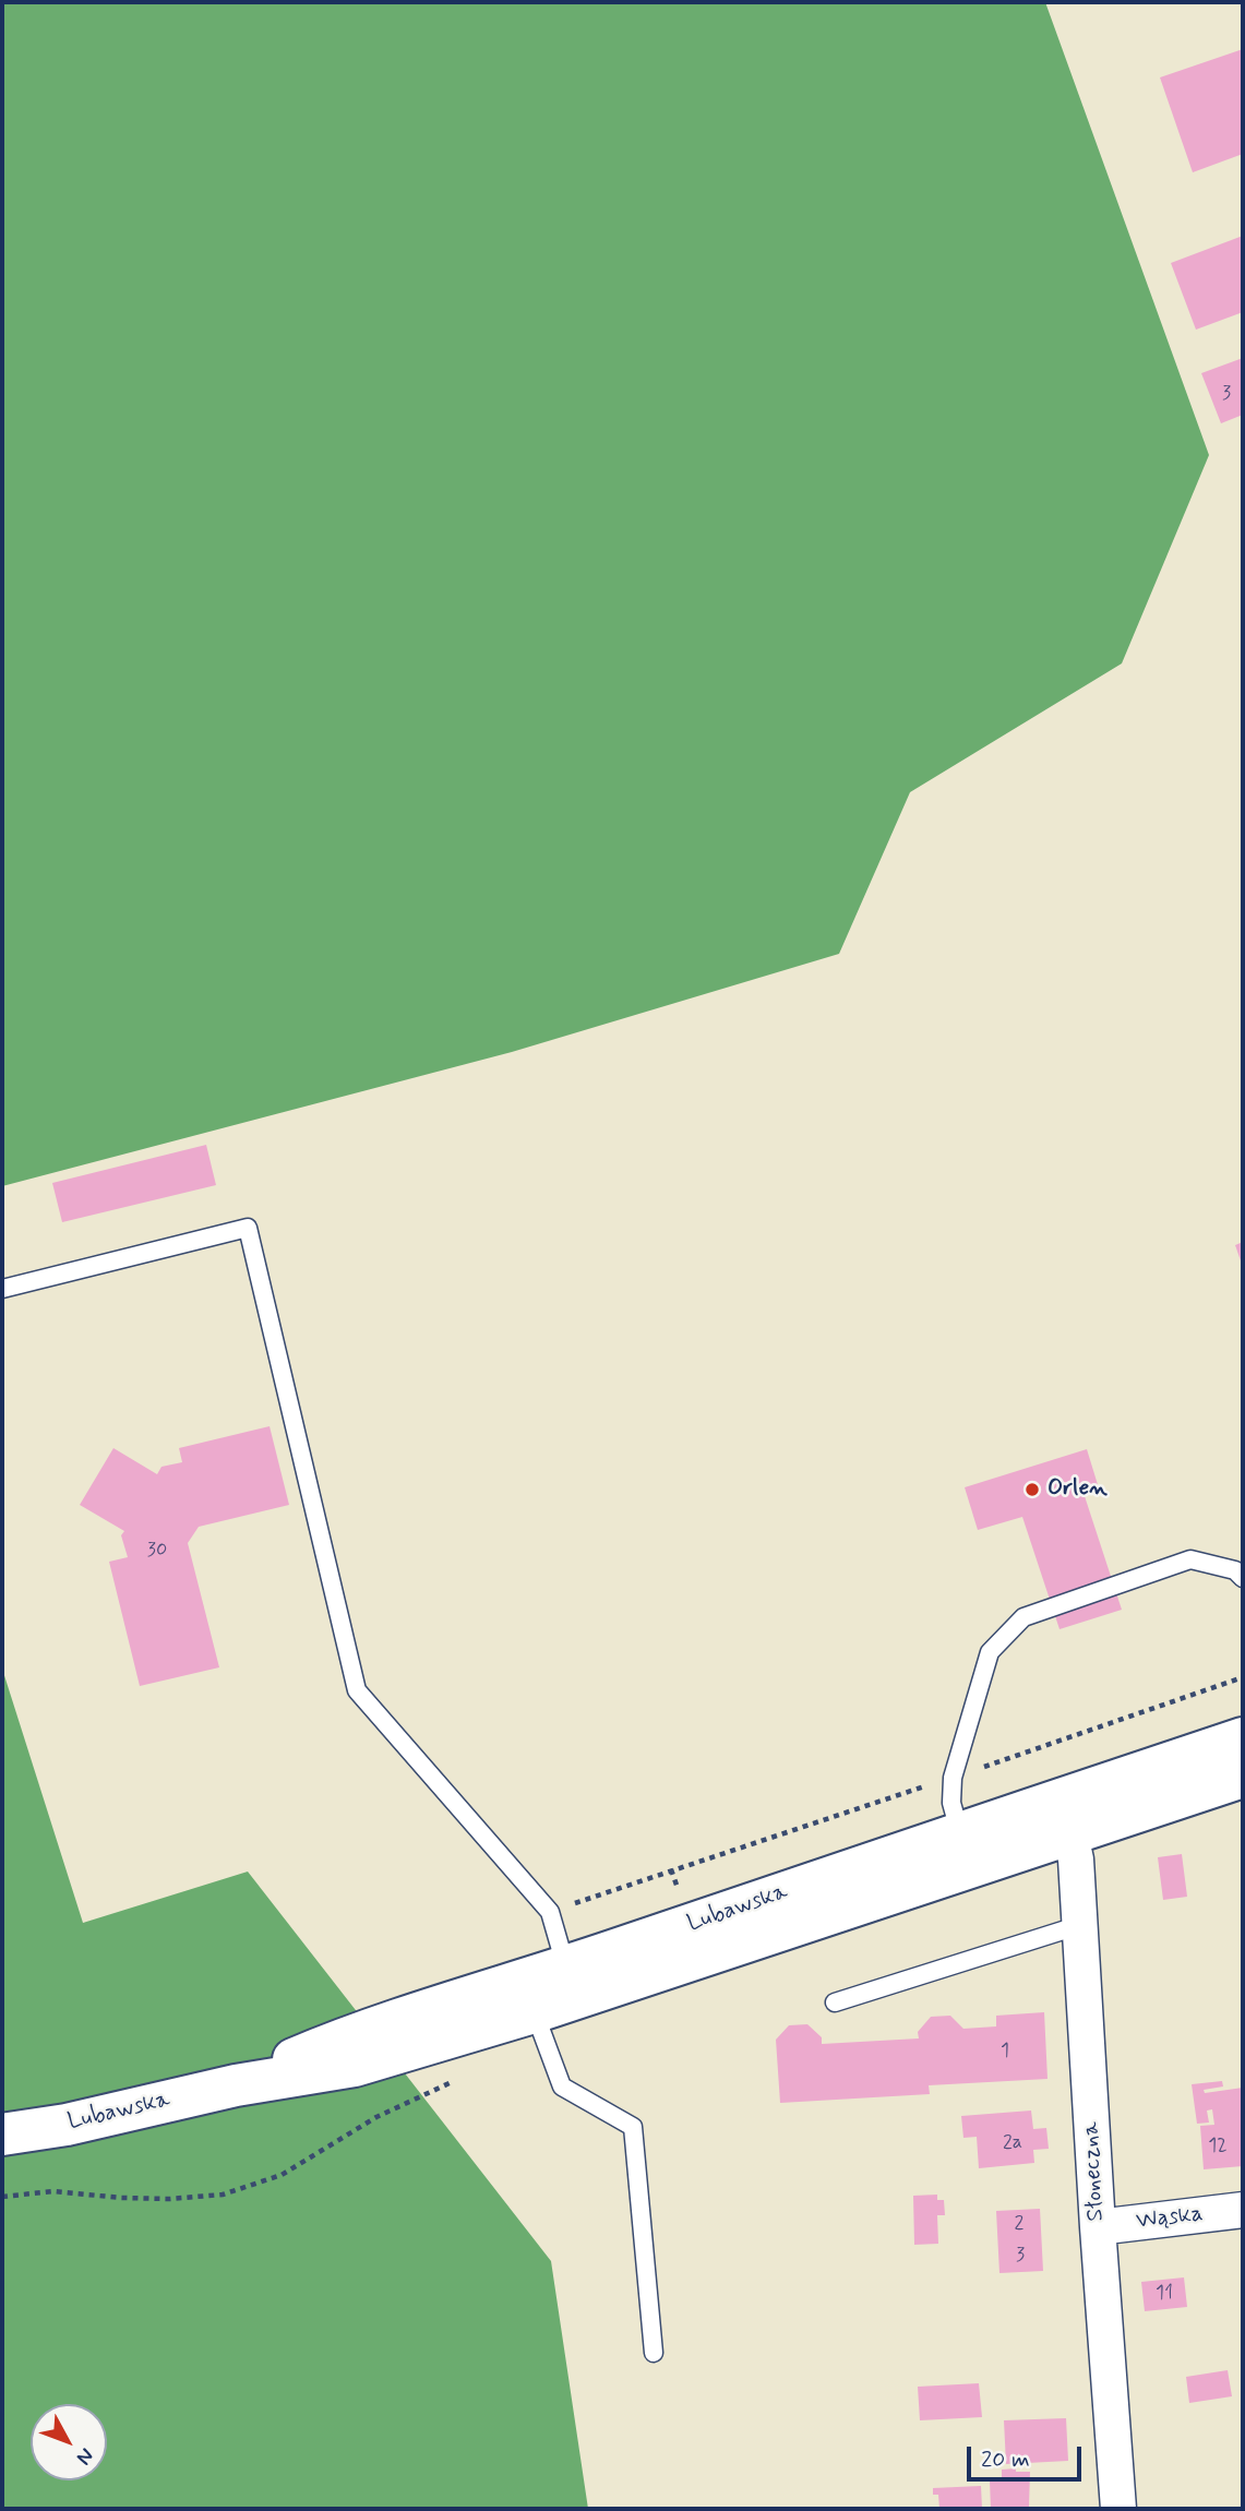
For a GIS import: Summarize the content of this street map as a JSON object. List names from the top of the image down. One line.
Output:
{"streets":{"main road":["Lubawska"],"street":["Słoneczna","Wąska"]},"crossings":[["Lubawska","Słoneczna"],["Słoneczna","Wąska"]],"places":["Orlen"],"house_numbers":["3","30","1","2a","12","2","3","11"],"scale_bar":"20 m","north":"bottom right"}
